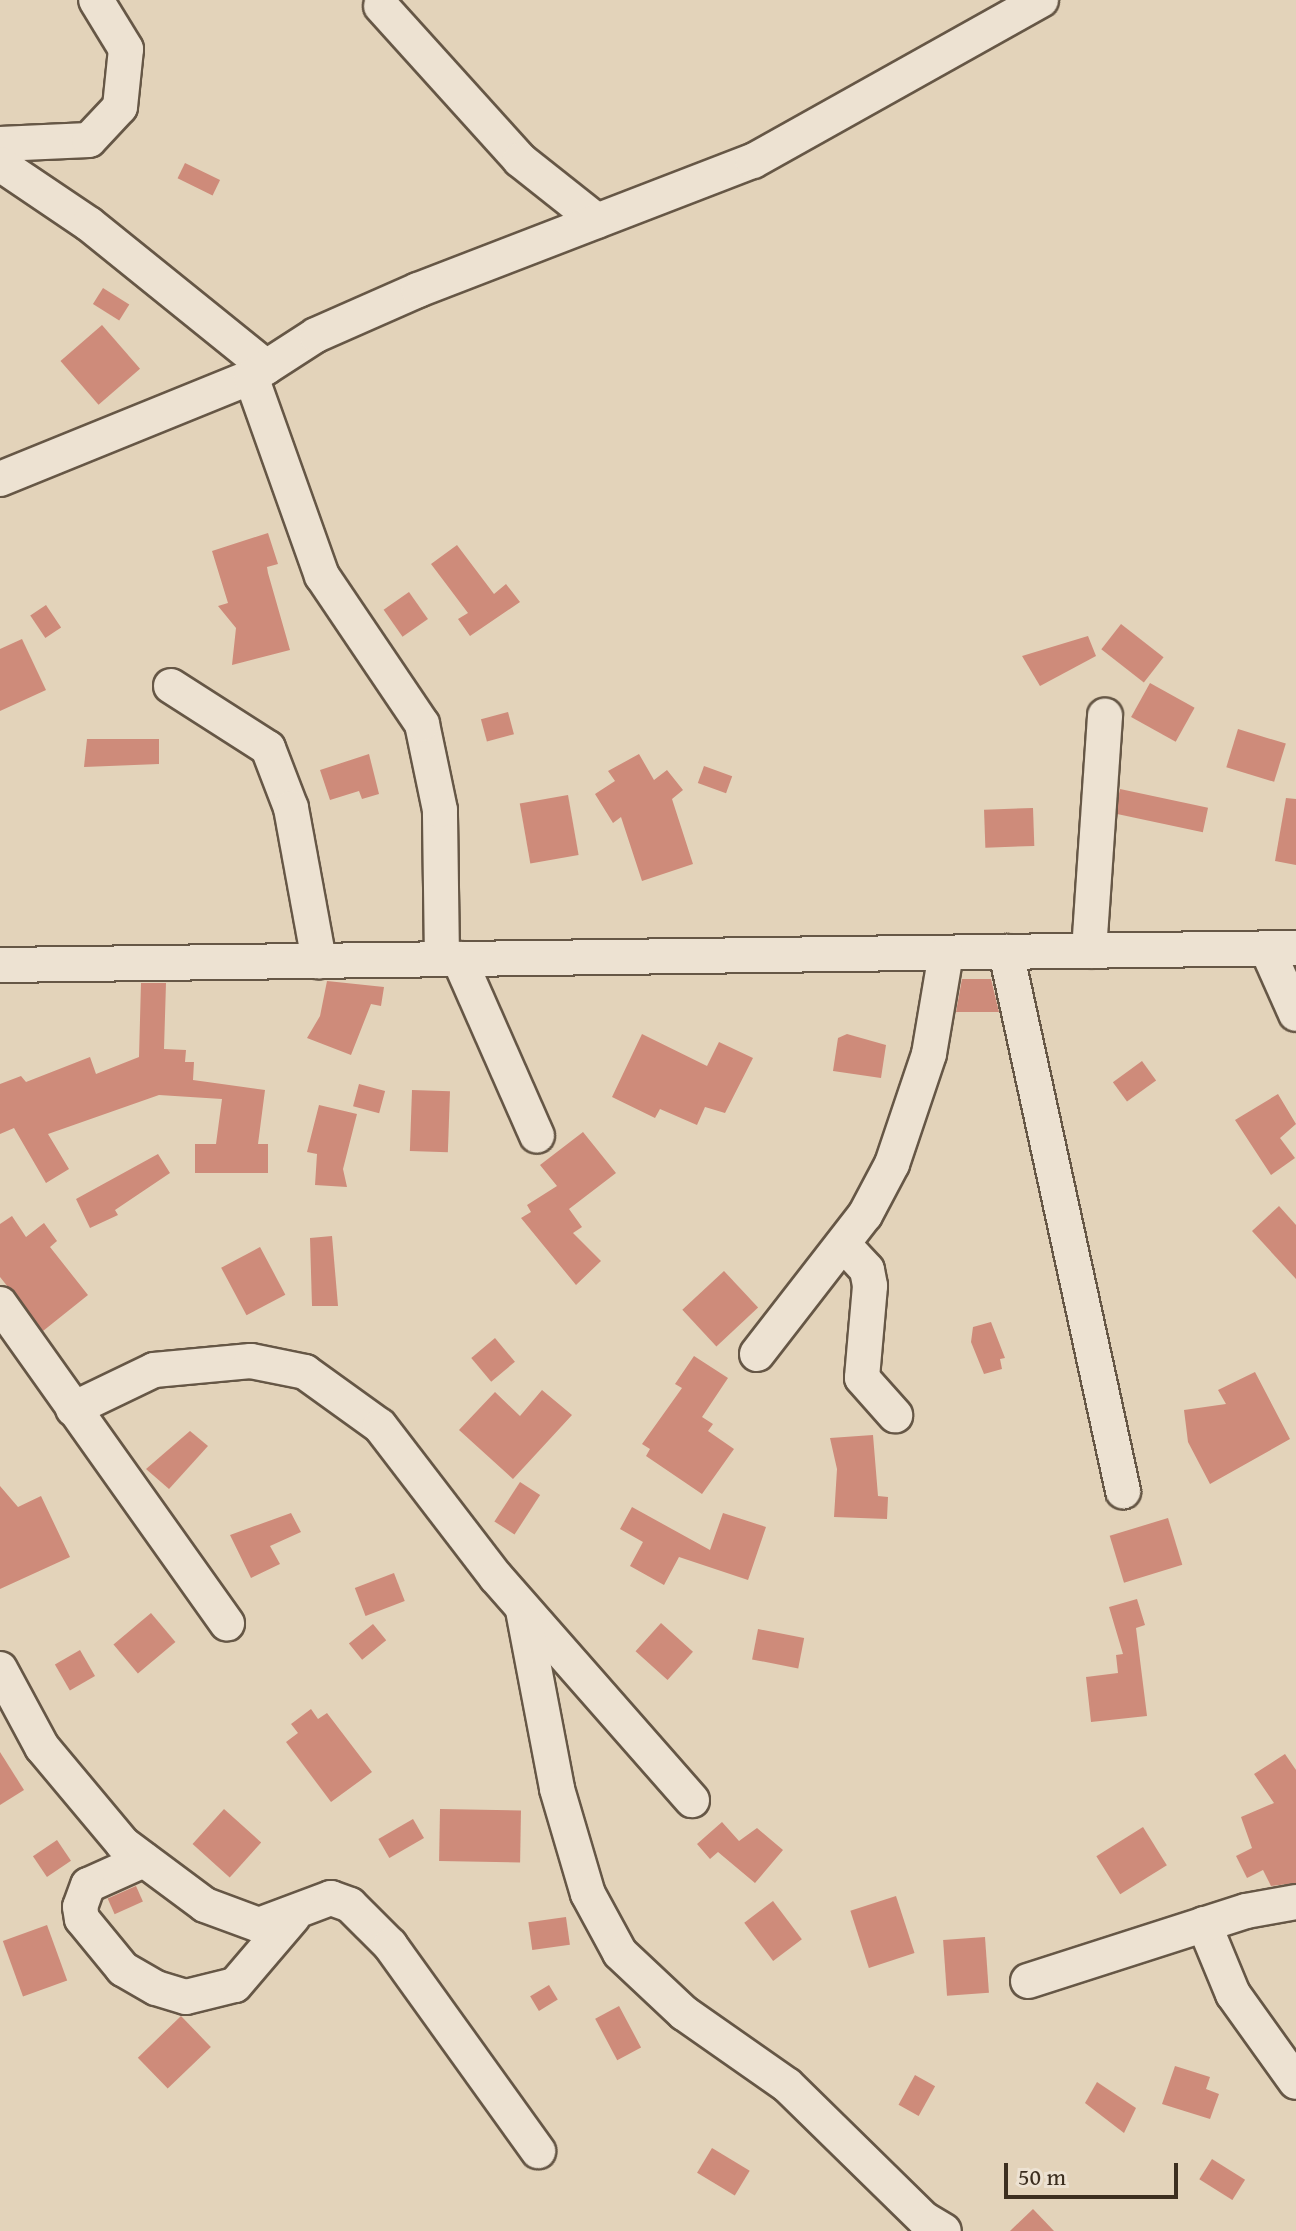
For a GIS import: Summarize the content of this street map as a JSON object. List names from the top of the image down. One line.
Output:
{"scale_bar":"50 m"}
